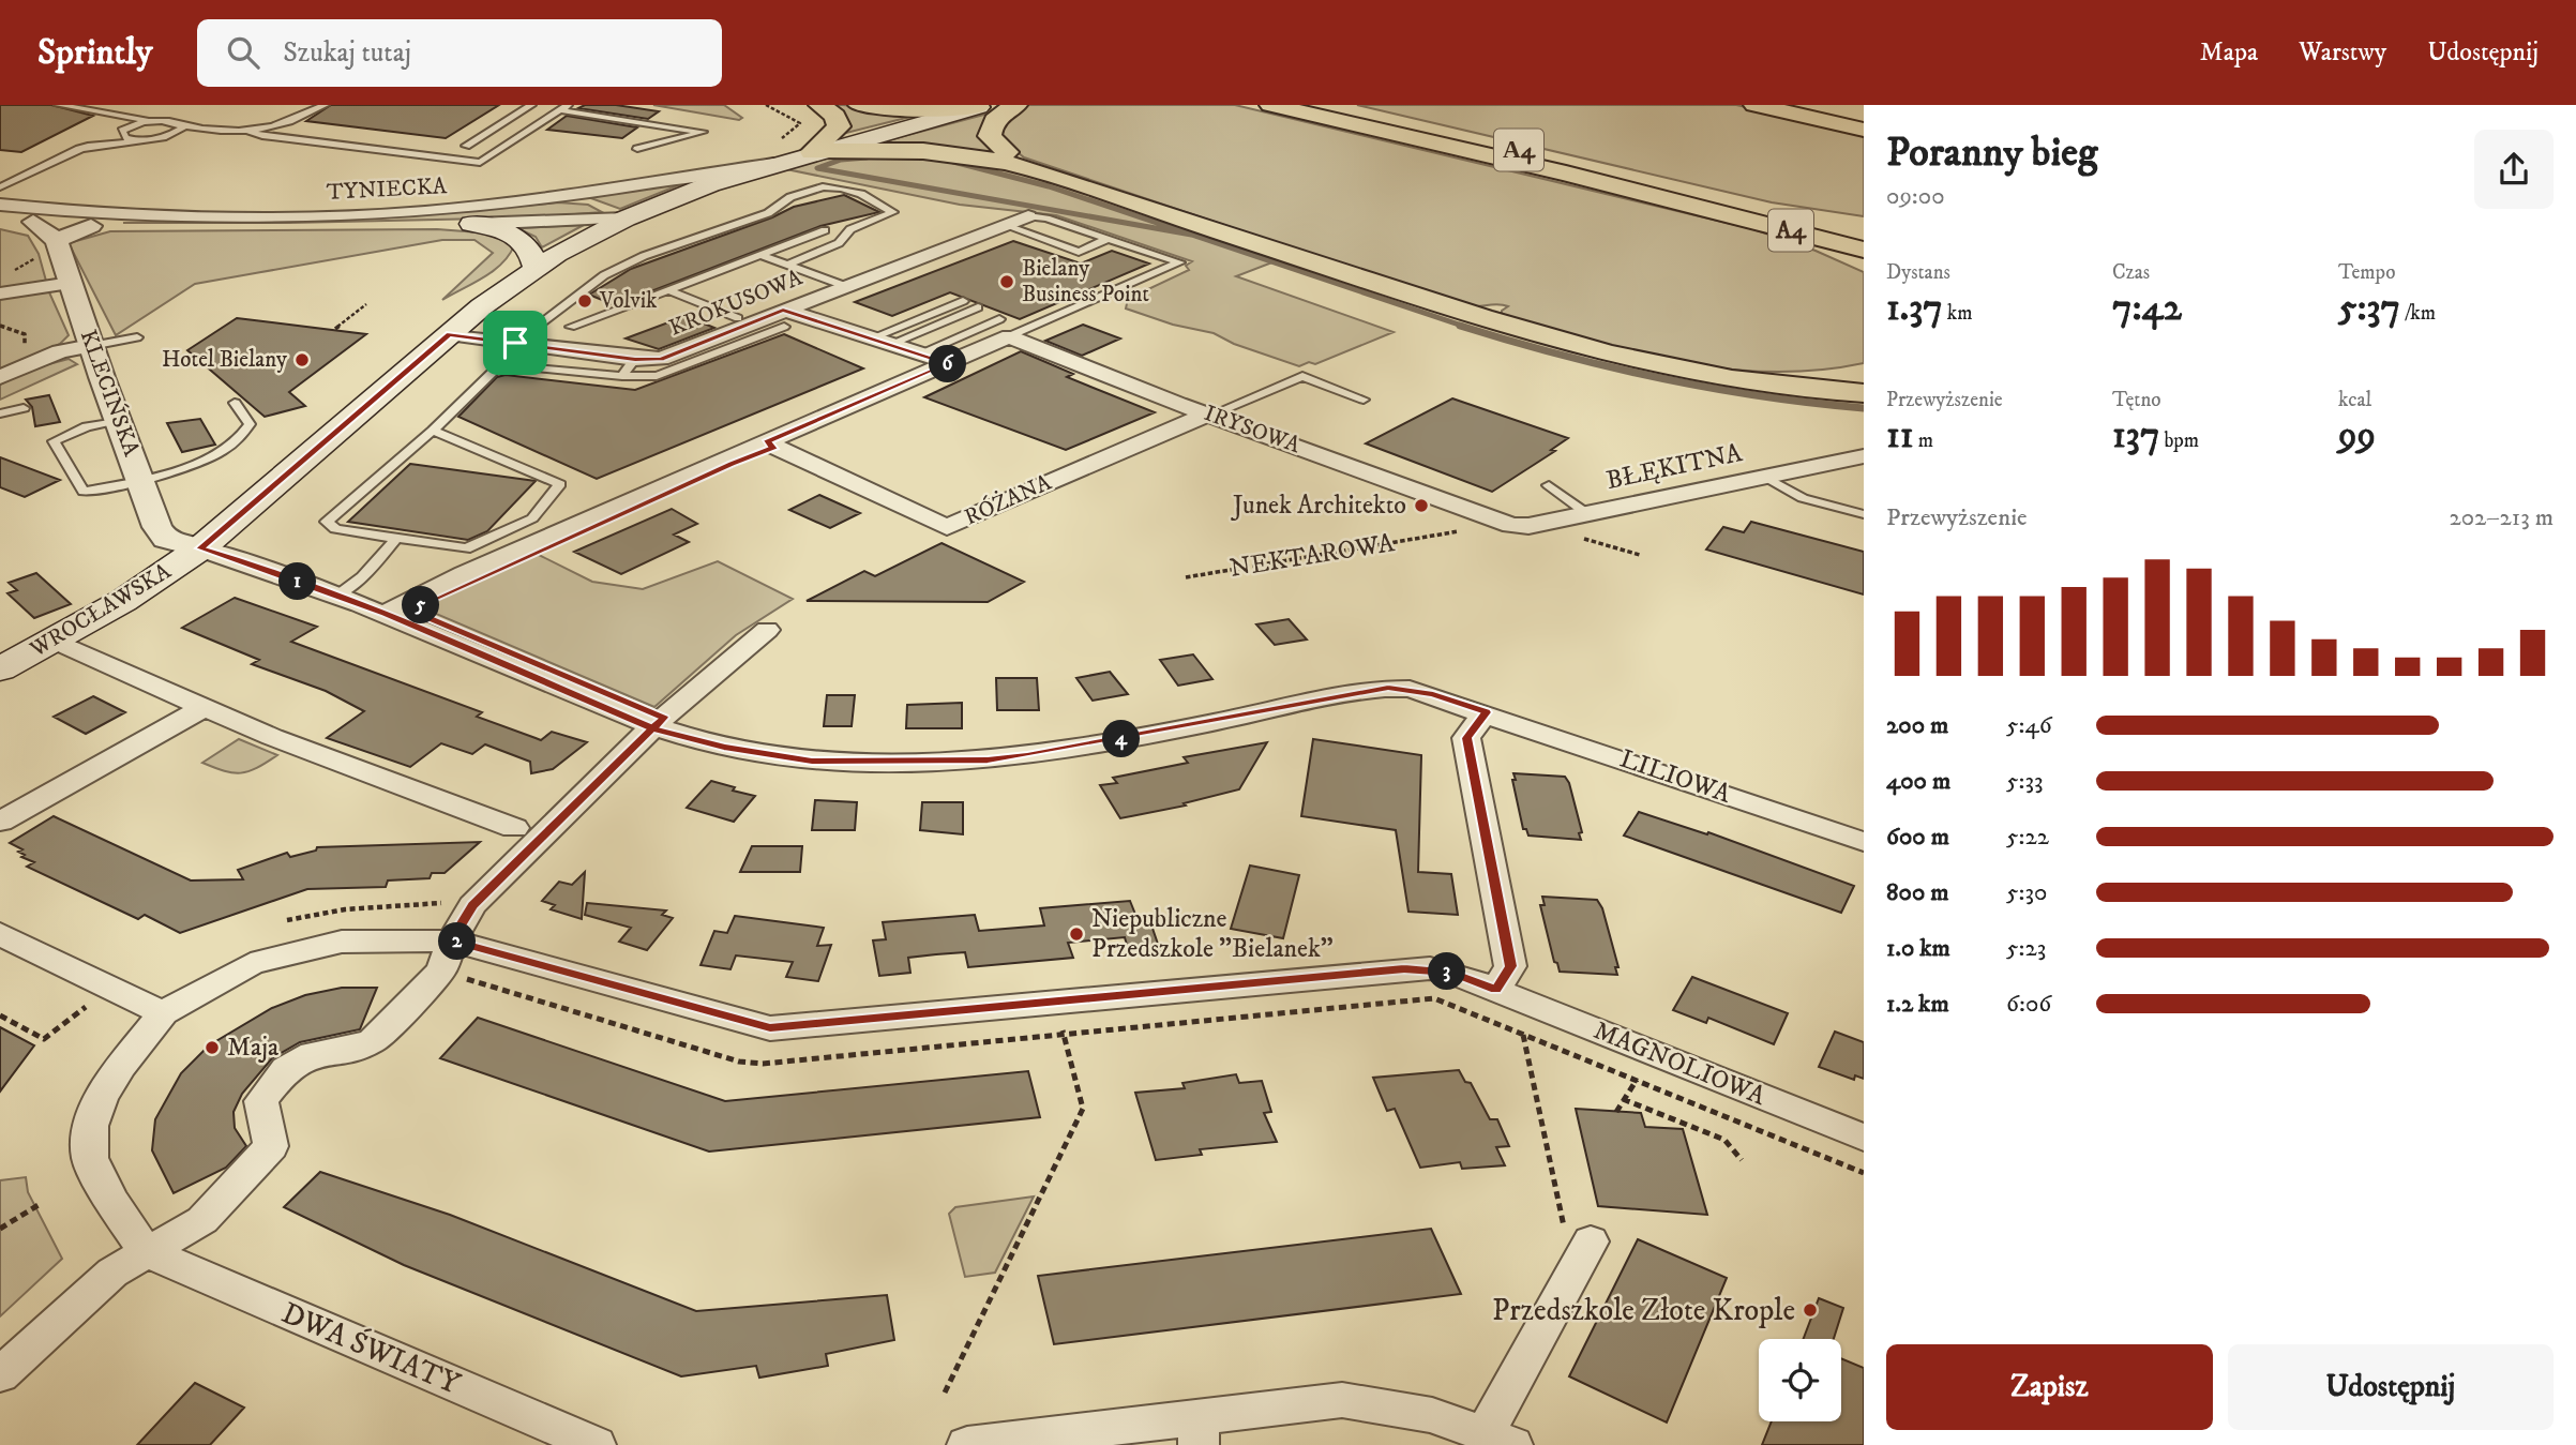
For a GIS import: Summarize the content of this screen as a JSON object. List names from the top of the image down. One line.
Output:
{"streets":{"highway":["А4","A4"],"main road":["WROCŁAWSKA"],"street":["TYNIECKA","KROKUSOWA","KLECIŃSKA","IRYSOWA","BŁĘKITNA","RÓŻANA","LILIOWA","MAGNOLIOWA","DWA ŚWIATY"],"path":["NEKTAROWA"]},"crossings":[["А4","A4"],["TYNIECKA","WROCŁAWSKA"],["KROKUSOWA","WROCŁAWSKA"],["KLECIŃSKA","WROCŁAWSKA"],["KLECIŃSKA","LILIOWA"],["IRYSOWA","BŁĘKITNA"],["IRYSOWA","RÓŻANA"],["WROCŁAWSKA","LILIOWA"]],"places":["Bielany Business Point","Volvik","Hotel Bielany","Junek Architekto","Niepubliczne Przedszkole \"Bielanek\"","Maja","Przedszkole Złote Krople"],"page":{"header":"Sprintly","search":"Szukaj tutaj","nav":["Mapa","Warstwy","Udostępnij"],"heading":["Poranny bieg","09:00"],"stats":[["Dystans","1.37 km"],["Czas","7:42"],["Tempo","5:37 /km"],["Przewyższenie","11 m"],["Tętno","137 bpm"],["kcal","99"]],"pins":["6","1","5","4","2","3"],"chart":["Przewyższenie","202–213 m"],"list":[{"name":"200 m","note":"5:46"},{"name":"400 m","note":"5:33"},{"name":"600 m","note":"5:22"},{"name":"800 m","note":"5:30"},{"name":"1.0 km","note":"5:23"},{"name":"1.2 km","note":"6:06"}],"buttons":["Zapisz","Udostępnij"]}}
